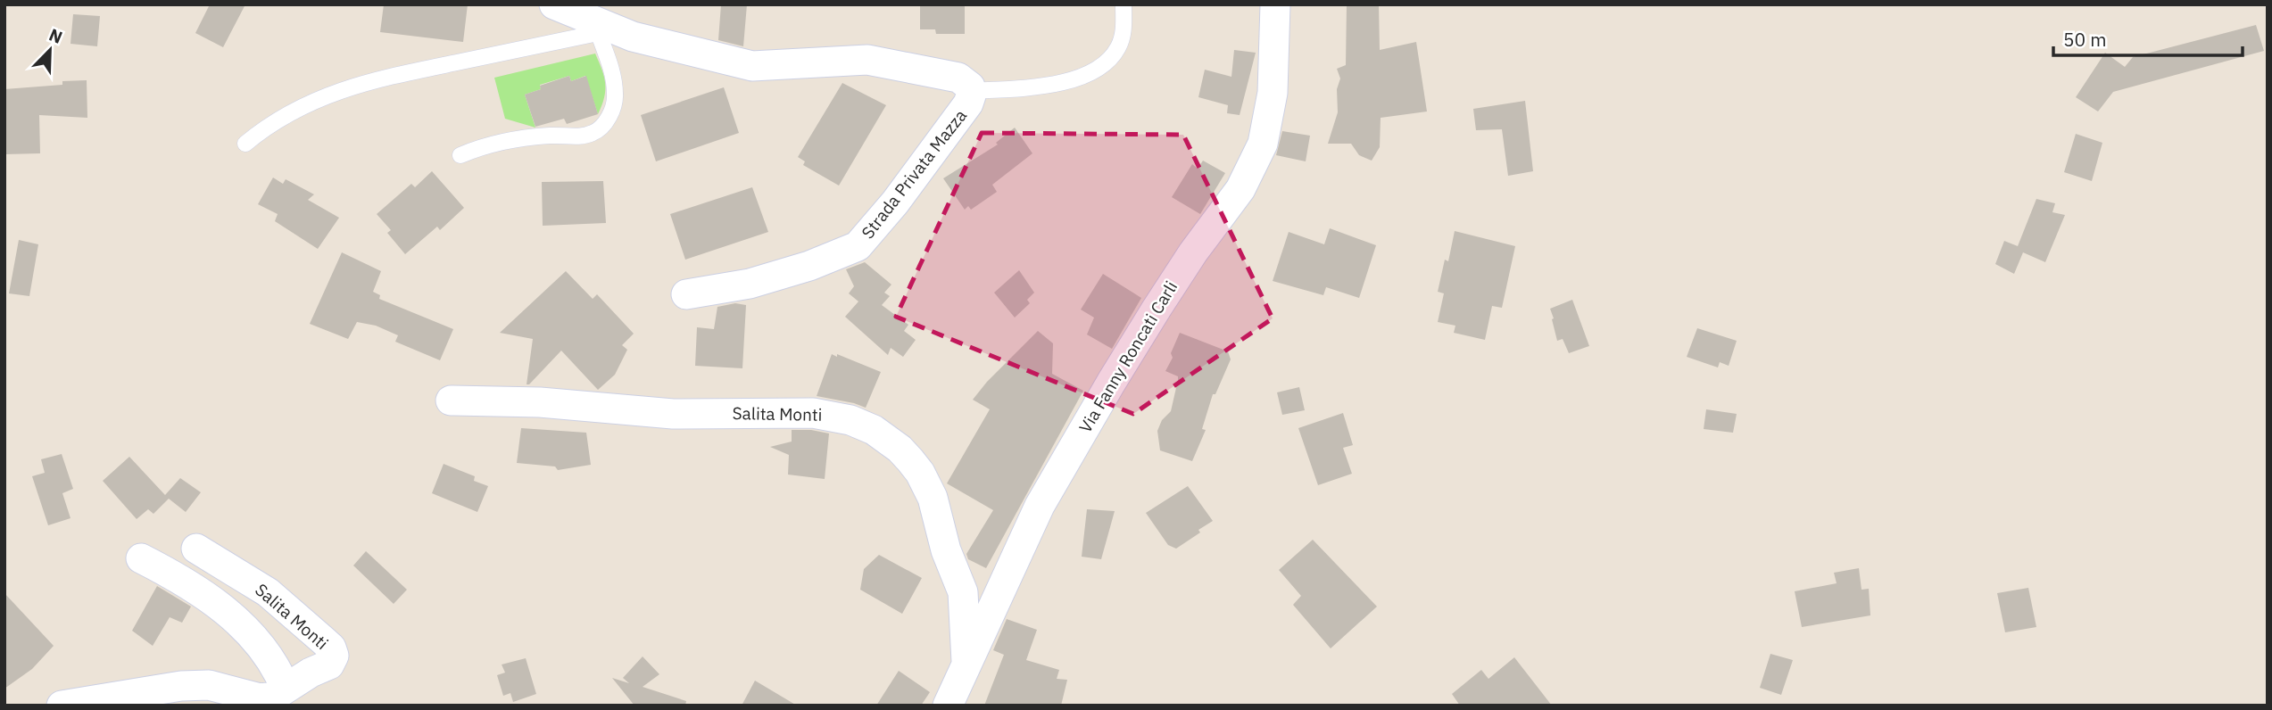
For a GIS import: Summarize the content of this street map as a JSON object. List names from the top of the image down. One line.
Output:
{"streets":{"street":["Strada Privata Mazza","Via Fanny Roncati Carli","Salita Monti"]},"crossings":[["Via Fanny Roncati Carli","Salita Monti"]],"scale_bar":"50 m","north":"top right"}
